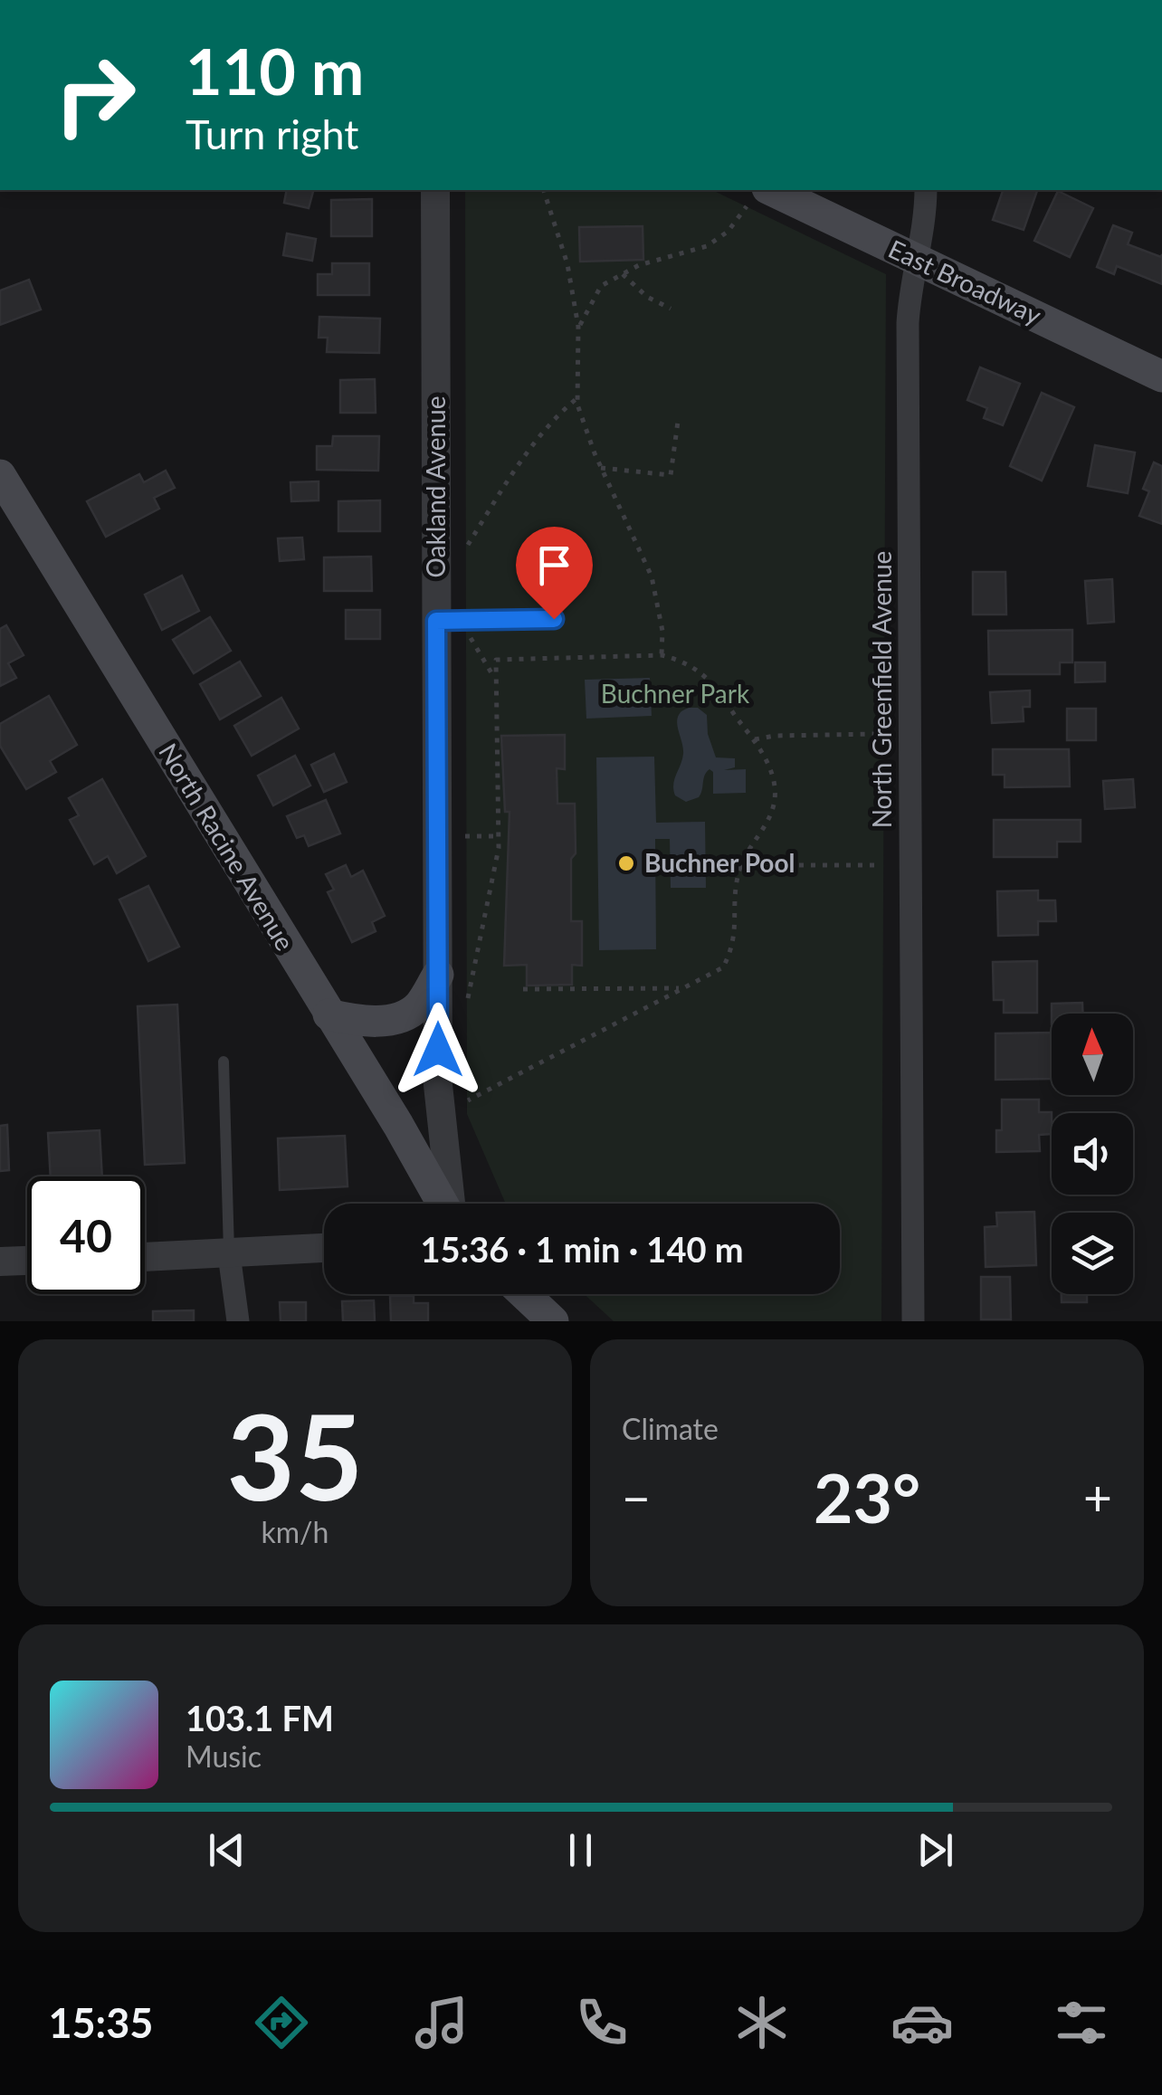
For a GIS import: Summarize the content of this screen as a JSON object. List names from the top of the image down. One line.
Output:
{"streets":{"main road":["East Broadway","North Racine Avenue"],"street":["Oakland Avenue","North Greenfield Avenue"]},"crossings":[["East Broadway","North Greenfield Avenue"]],"parks":["Buchner Park"],"places":["Buchner Pool"],"north":"top","page":{"turn":["110 m","Turn right"],"limit":"40","trip":"15:36 · 1 min · 140 m","tile":[["35","km/h"],"Climate"],"heat":["−","23°","+"],"song":["103.1 FM","Music"],"tabs":"15:35"}}
